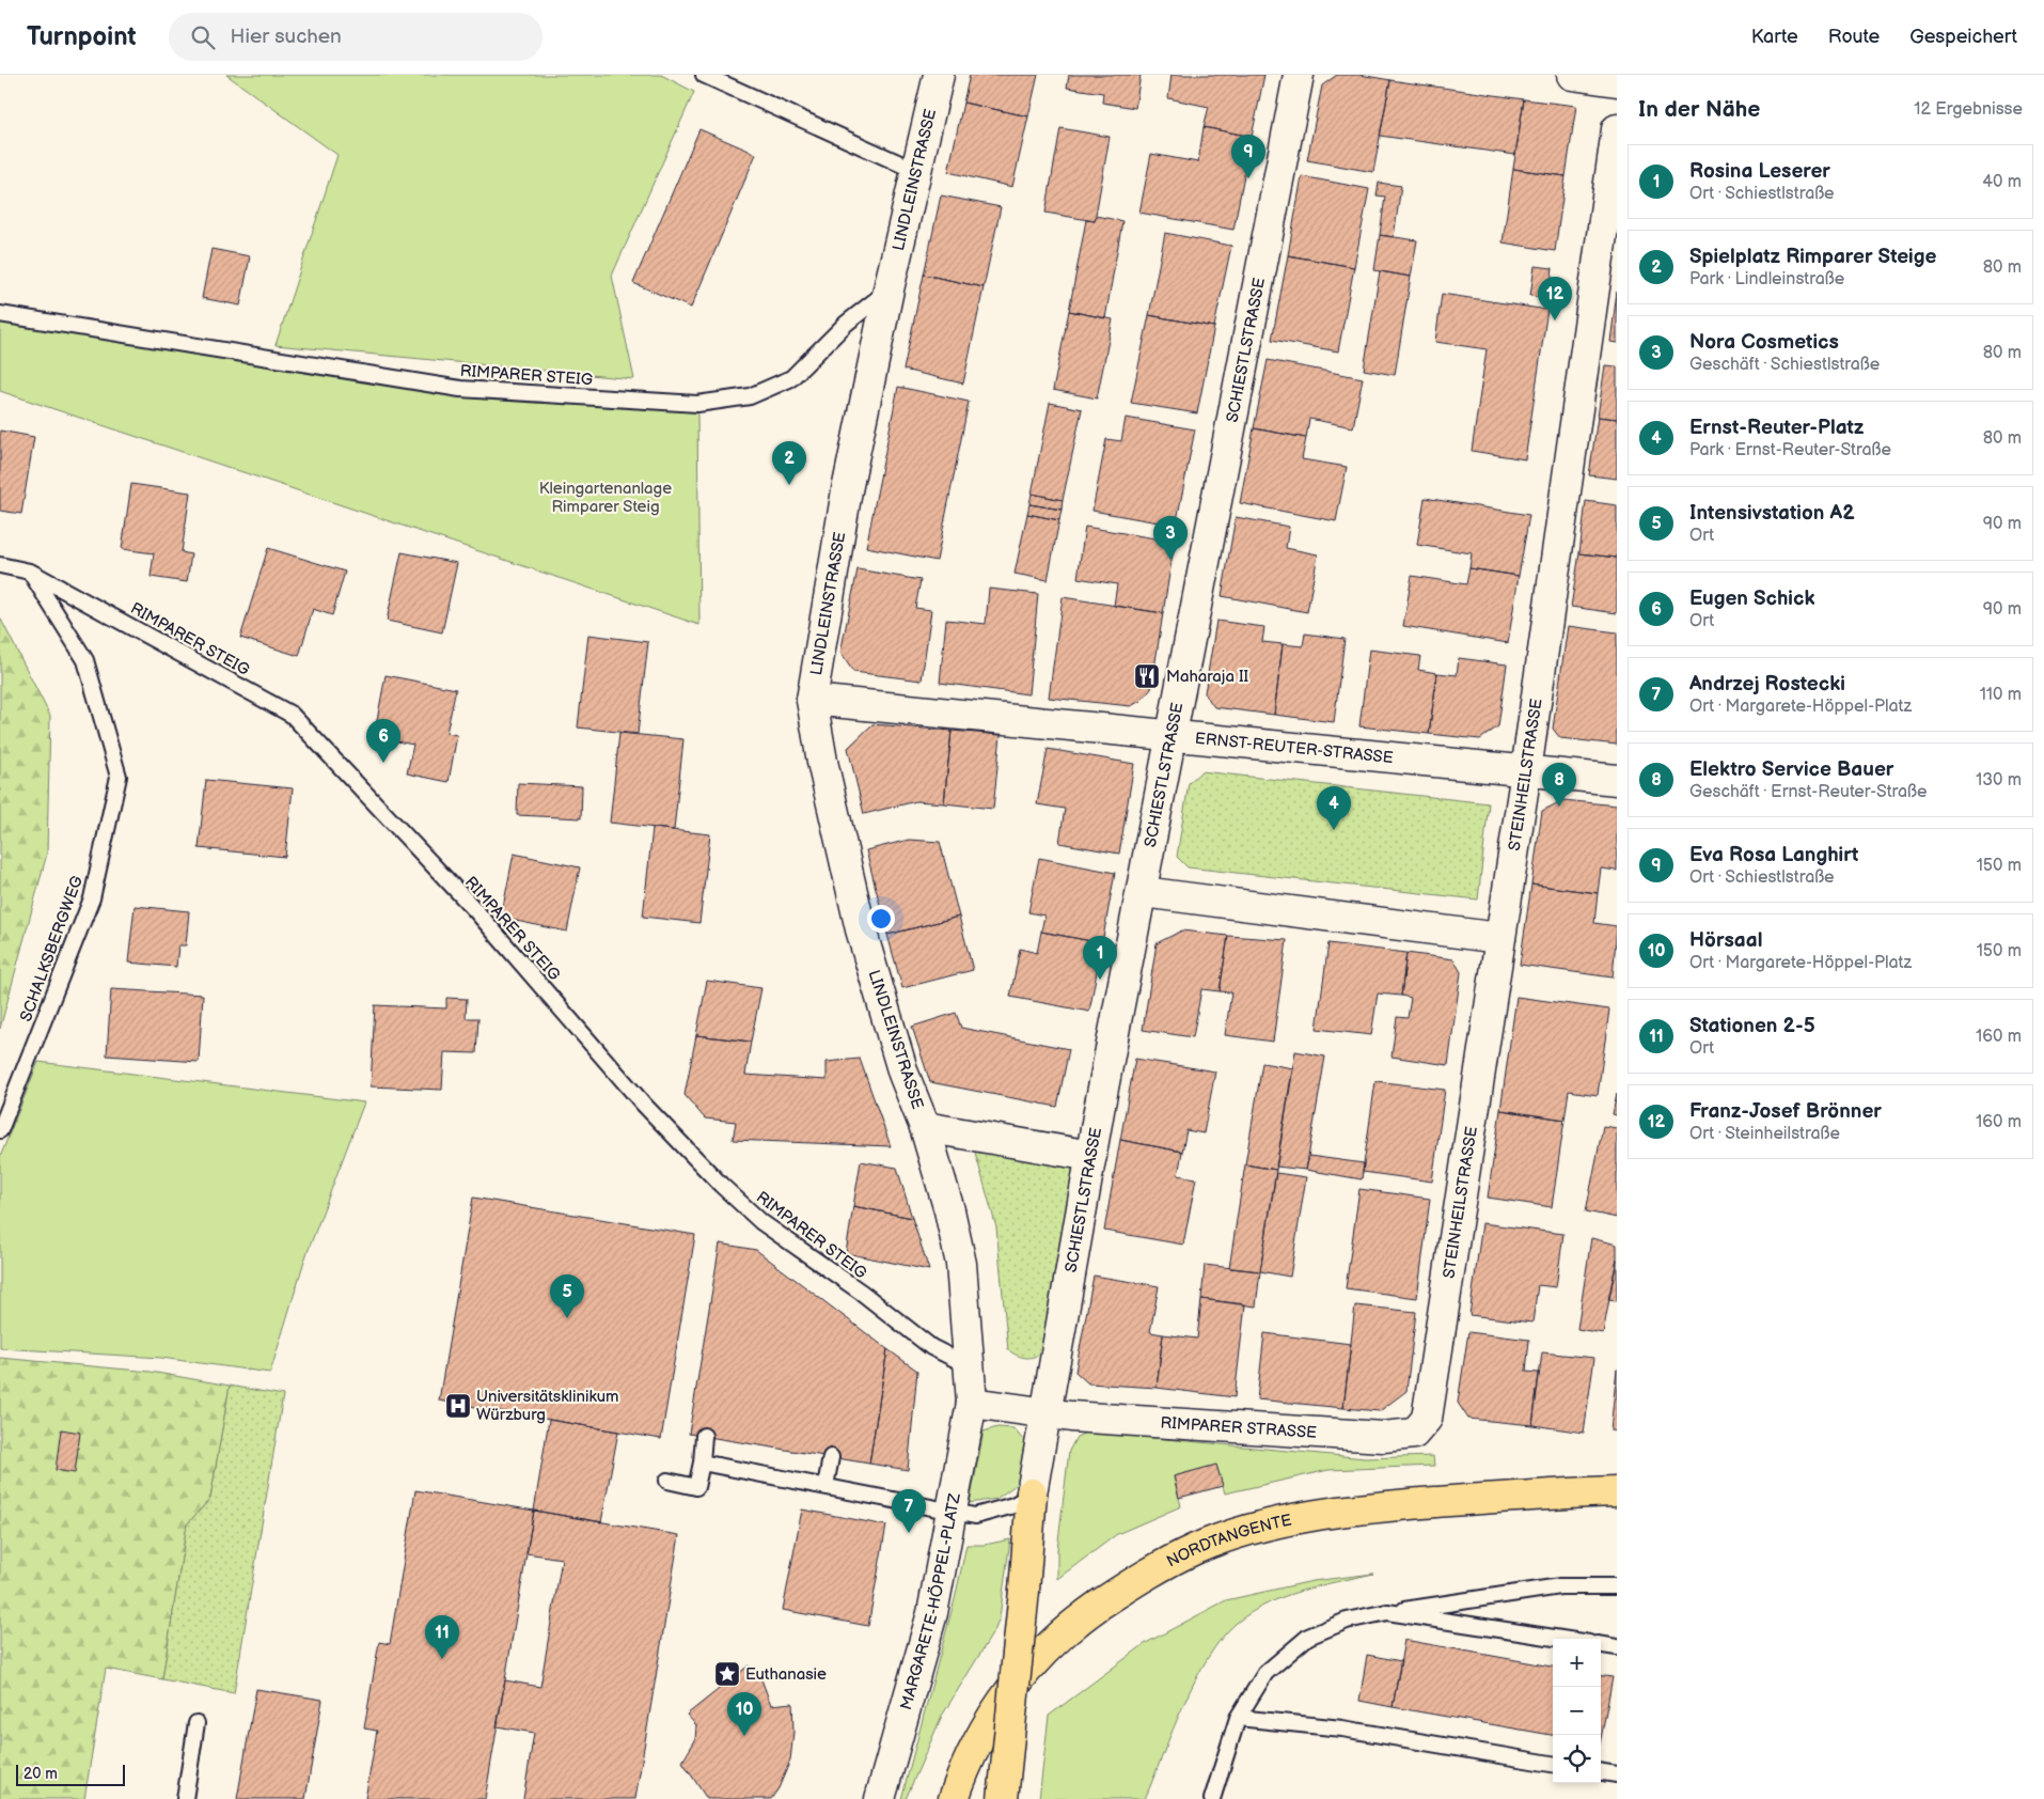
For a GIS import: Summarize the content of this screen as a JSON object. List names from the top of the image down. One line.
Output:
{"streets":{"main road":["NORDTANGENTE"],"street":["LINDLEINSTRASSE","SCHIESTLSTRASSE","ERNST-REUTER-STRASSE","STEINHEILSTRASSE","RIMPARER STRASSE","MARGARETE-HÖPPEL-PLATZ"],"lane":["RIMPARER STEIG","SCHALKSBERGWEG"]},"crossings":[["LINDLEINSTRASSE","SCHIESTLSTRASSE"],["LINDLEINSTRASSE","RIMPARER STEIG"],["LINDLEINSTRASSE","ERNST-REUTER-STRASSE"],["LINDLEINSTRASSE","RIMPARER STRASSE"],["LINDLEINSTRASSE","MARGARETE-HÖPPEL-PLATZ"],["SCHIESTLSTRASSE","ERNST-REUTER-STRASSE"],["SCHIESTLSTRASSE","RIMPARER STRASSE"],["RIMPARER STEIG","SCHALKSBERGWEG"],["ERNST-REUTER-STRASSE","STEINHEILSTRASSE"],["STEINHEILSTRASSE","RIMPARER STRASSE"],["RIMPARER STRASSE","MARGARETE-HÖPPEL-PLATZ"]],"parks":["Kleingartenanlage Rimparer Steig"],"places":{"restaurant":["Maharaja II"],"hospital":["Universitätsklinikum Würzburg"],"place":["Euthanasie"]},"scale_bar":"20 m","page":{"header":"Turnpoint","search":"Hier suchen","nav":["Karte","Route","Gespeichert"],"heading":["In der Nähe","12 Ergebnisse"],"pins":["9","12","2","3","6","8","4","1","5","7","11","10"],"list":[{"mark":"1","name":"Rosina Leserer","note":"Ort · Schiestlstraße","value":"40 m"},{"mark":"2","name":"Spielplatz Rimparer Steige","note":"Park · Lindleinstraße","value":"80 m"},{"mark":"3","name":"Nora Cosmetics","note":"Geschäft · Schiestlstraße","value":"80 m"},{"mark":"4","name":"Ernst-Reuter-Platz","note":"Park · Ernst-Reuter-Straße","value":"80 m"},{"mark":"5","name":"Intensivstation A2","note":"Ort","value":"90 m"},{"mark":"6","name":"Eugen Schick","note":"Ort","value":"90 m"},{"mark":"7","name":"Andrzej Rostecki","note":"Ort · Margarete-Höppel-Platz","value":"110 m"},{"mark":"8","name":"Elektro Service Bauer","note":"Geschäft · Ernst-Reuter-Straße","value":"130 m"},{"mark":"9","name":"Eva Rosa Langhirt","note":"Ort · Schiestlstraße","value":"150 m"},{"mark":"10","name":"Hörsaal","note":"Ort · Margarete-Höppel-Platz","value":"150 m"},{"mark":"11","name":"Stationen 2-5","note":"Ort","value":"160 m"},{"mark":"12","name":"Franz-Josef Brönner","note":"Ort · Steinheilstraße","value":"160 m"}],"map_buttons":["+","−"],"scale":"20 m"}}
